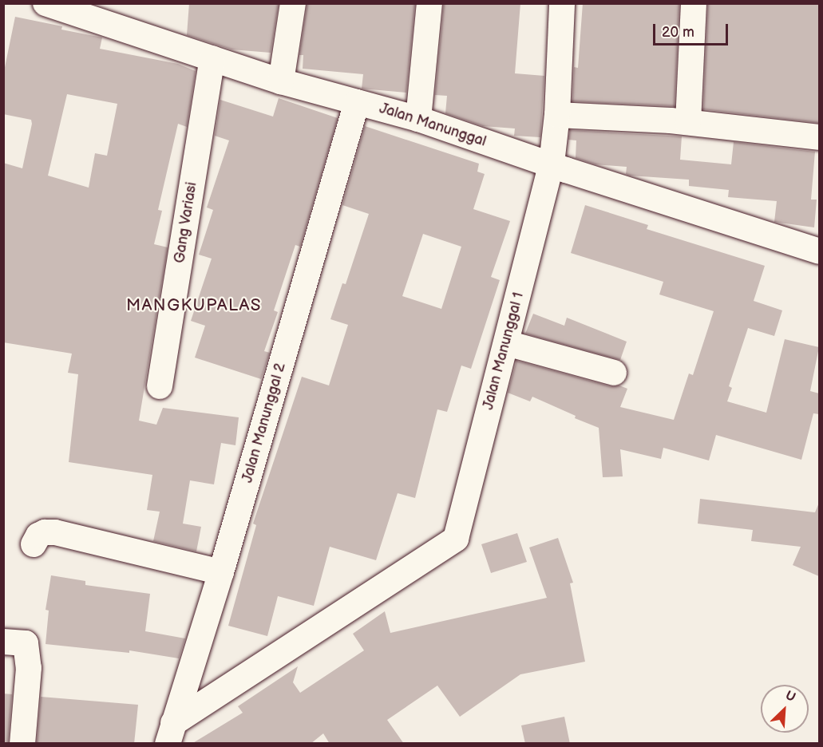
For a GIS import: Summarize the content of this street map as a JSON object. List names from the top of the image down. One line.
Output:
{"streets":{"street":["Jalan Manunggal","Gang Variasi","Jalan Manunggal 1","Jalan Manunggal 2"]},"crossings":[["Jalan Manunggal","Gang Variasi"],["Jalan Manunggal","Jalan Manunggal 1"],["Jalan Manunggal","Jalan Manunggal 2"],["Jalan Manunggal 1","Jalan Manunggal 2"]],"districts":["MANGKUPALAS"],"scale_bar":"20 m","north":"top right"}
